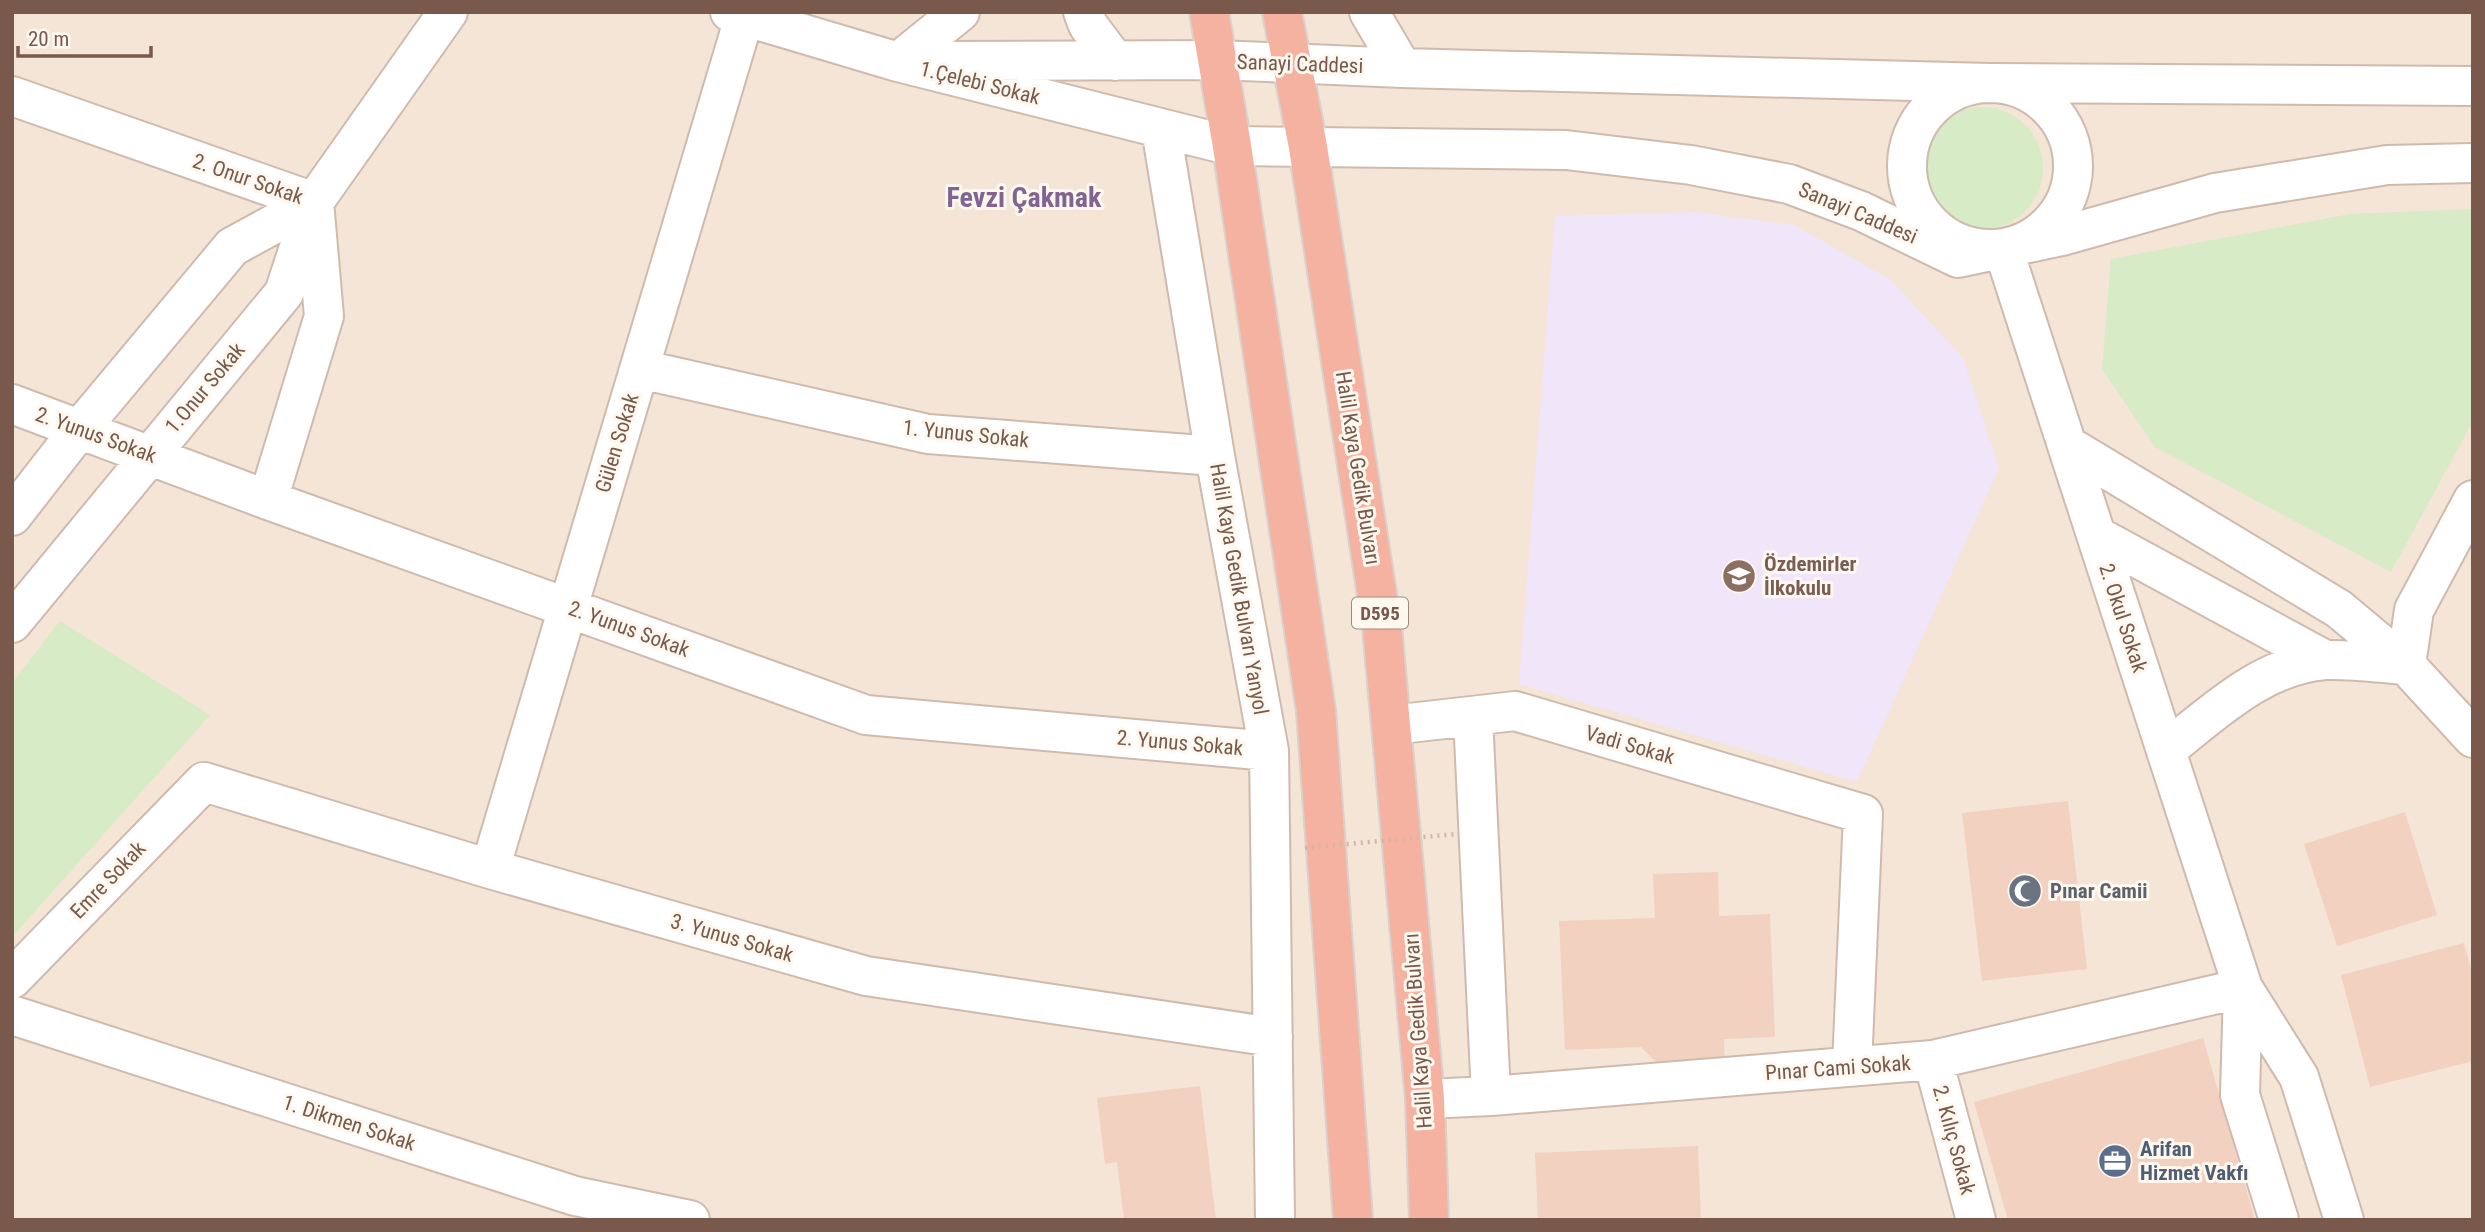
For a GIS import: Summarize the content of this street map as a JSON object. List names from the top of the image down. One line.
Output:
{"streets":{"highway":["Halil Kaya Gedik Bulvarı","D595"],"street":["Sanayi Caddesi","1.Çelebi Sokak","2. Onur Sokak","1.Onur Sokak","1. Yunus Sokak","2. Yunus Sokak","Gülen Sokak","Halil Kaya Gedik Bulvarı Yanyol","2. Okul Sokak","Vadi Sokak","Emre Sokak","3. Yunus Sokak","Pınar Cami Sokak","1. Dikmen Sokak","2. Kılıç Sokak"]},"crossings":[["Sanayi Caddesi","1.Çelebi Sokak"],["Sanayi Caddesi","Halil Kaya Gedik Bulvarı"],["Sanayi Caddesi","2. Okul Sokak"],["1.Çelebi Sokak","Gülen Sokak"],["1.Çelebi Sokak","Halil Kaya Gedik Bulvarı Yanyol"],["2. Onur Sokak","1.Onur Sokak"],["2. Onur Sokak","2. Yunus Sokak"],["1.Onur Sokak","2. Yunus Sokak"],["1. Yunus Sokak","Gülen Sokak"],["1. Yunus Sokak","Halil Kaya Gedik Bulvarı Yanyol"],["2. Yunus Sokak","Gülen Sokak"],["2. Yunus Sokak","Halil Kaya Gedik Bulvarı Yanyol"],["Gülen Sokak","3. Yunus Sokak"],["Halil Kaya Gedik Bulvarı","Vadi Sokak"],["Halil Kaya Gedik Bulvarı","Pınar Cami Sokak"],["Halil Kaya Gedik Bulvarı Yanyol","3. Yunus Sokak"],["2. Okul Sokak","Pınar Cami Sokak"],["Vadi Sokak","Pınar Cami Sokak"],["Emre Sokak","3. Yunus Sokak"],["Pınar Cami Sokak","2. Kılıç Sokak"]],"districts":["Fevzi Çakmak"],"places":{"school or university":["Özdemirler İlkokulu"],"mosque":["Pınar Camii"],"office":["Arifan Hizmet Vakfı"]},"scale_bar":"20 m"}
